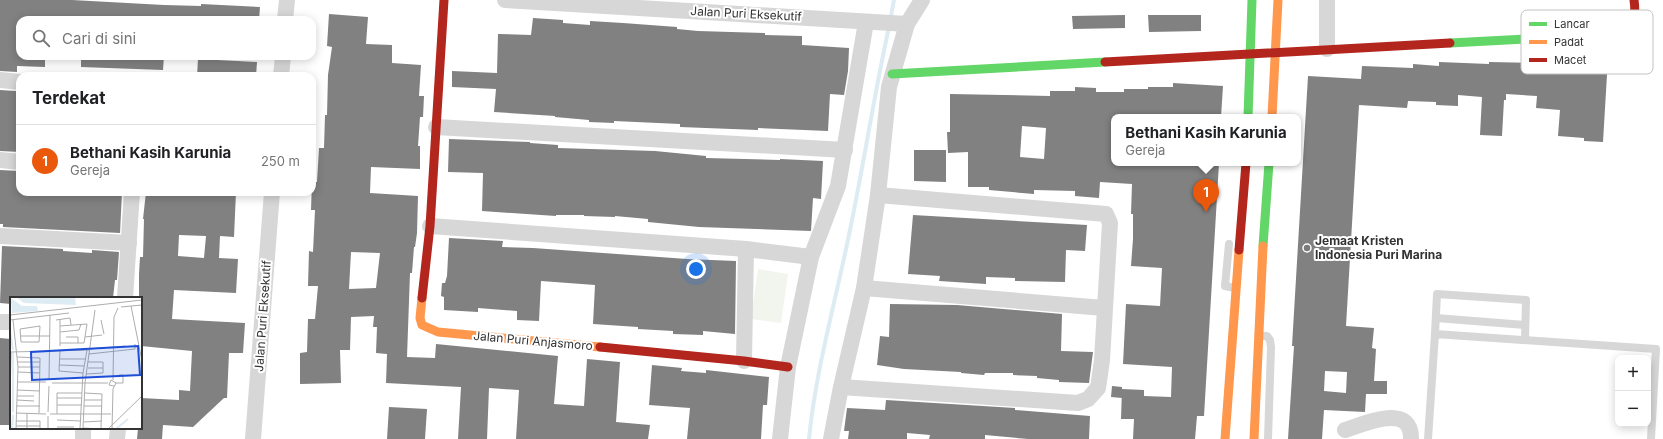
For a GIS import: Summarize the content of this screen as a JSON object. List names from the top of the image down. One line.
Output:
{"streets":{"street":["Jalan Puri Eksekutif","Jalan Puri Anjasmoro"]},"places":["Jemaat Kristen Indonesia Puri Marina"],"legend":["Lancar","Padat","Macet"],"page":{"search":"Cari di sini","heading":"Terdekat","popup":["Bethani Kasih Karunia","Gereja"],"list":[{"mark":"1","name":"Bethani Kasih Karunia","note":"Gereja","value":"250 m"}],"pins":"1","map_buttons":["+","−"]}}
